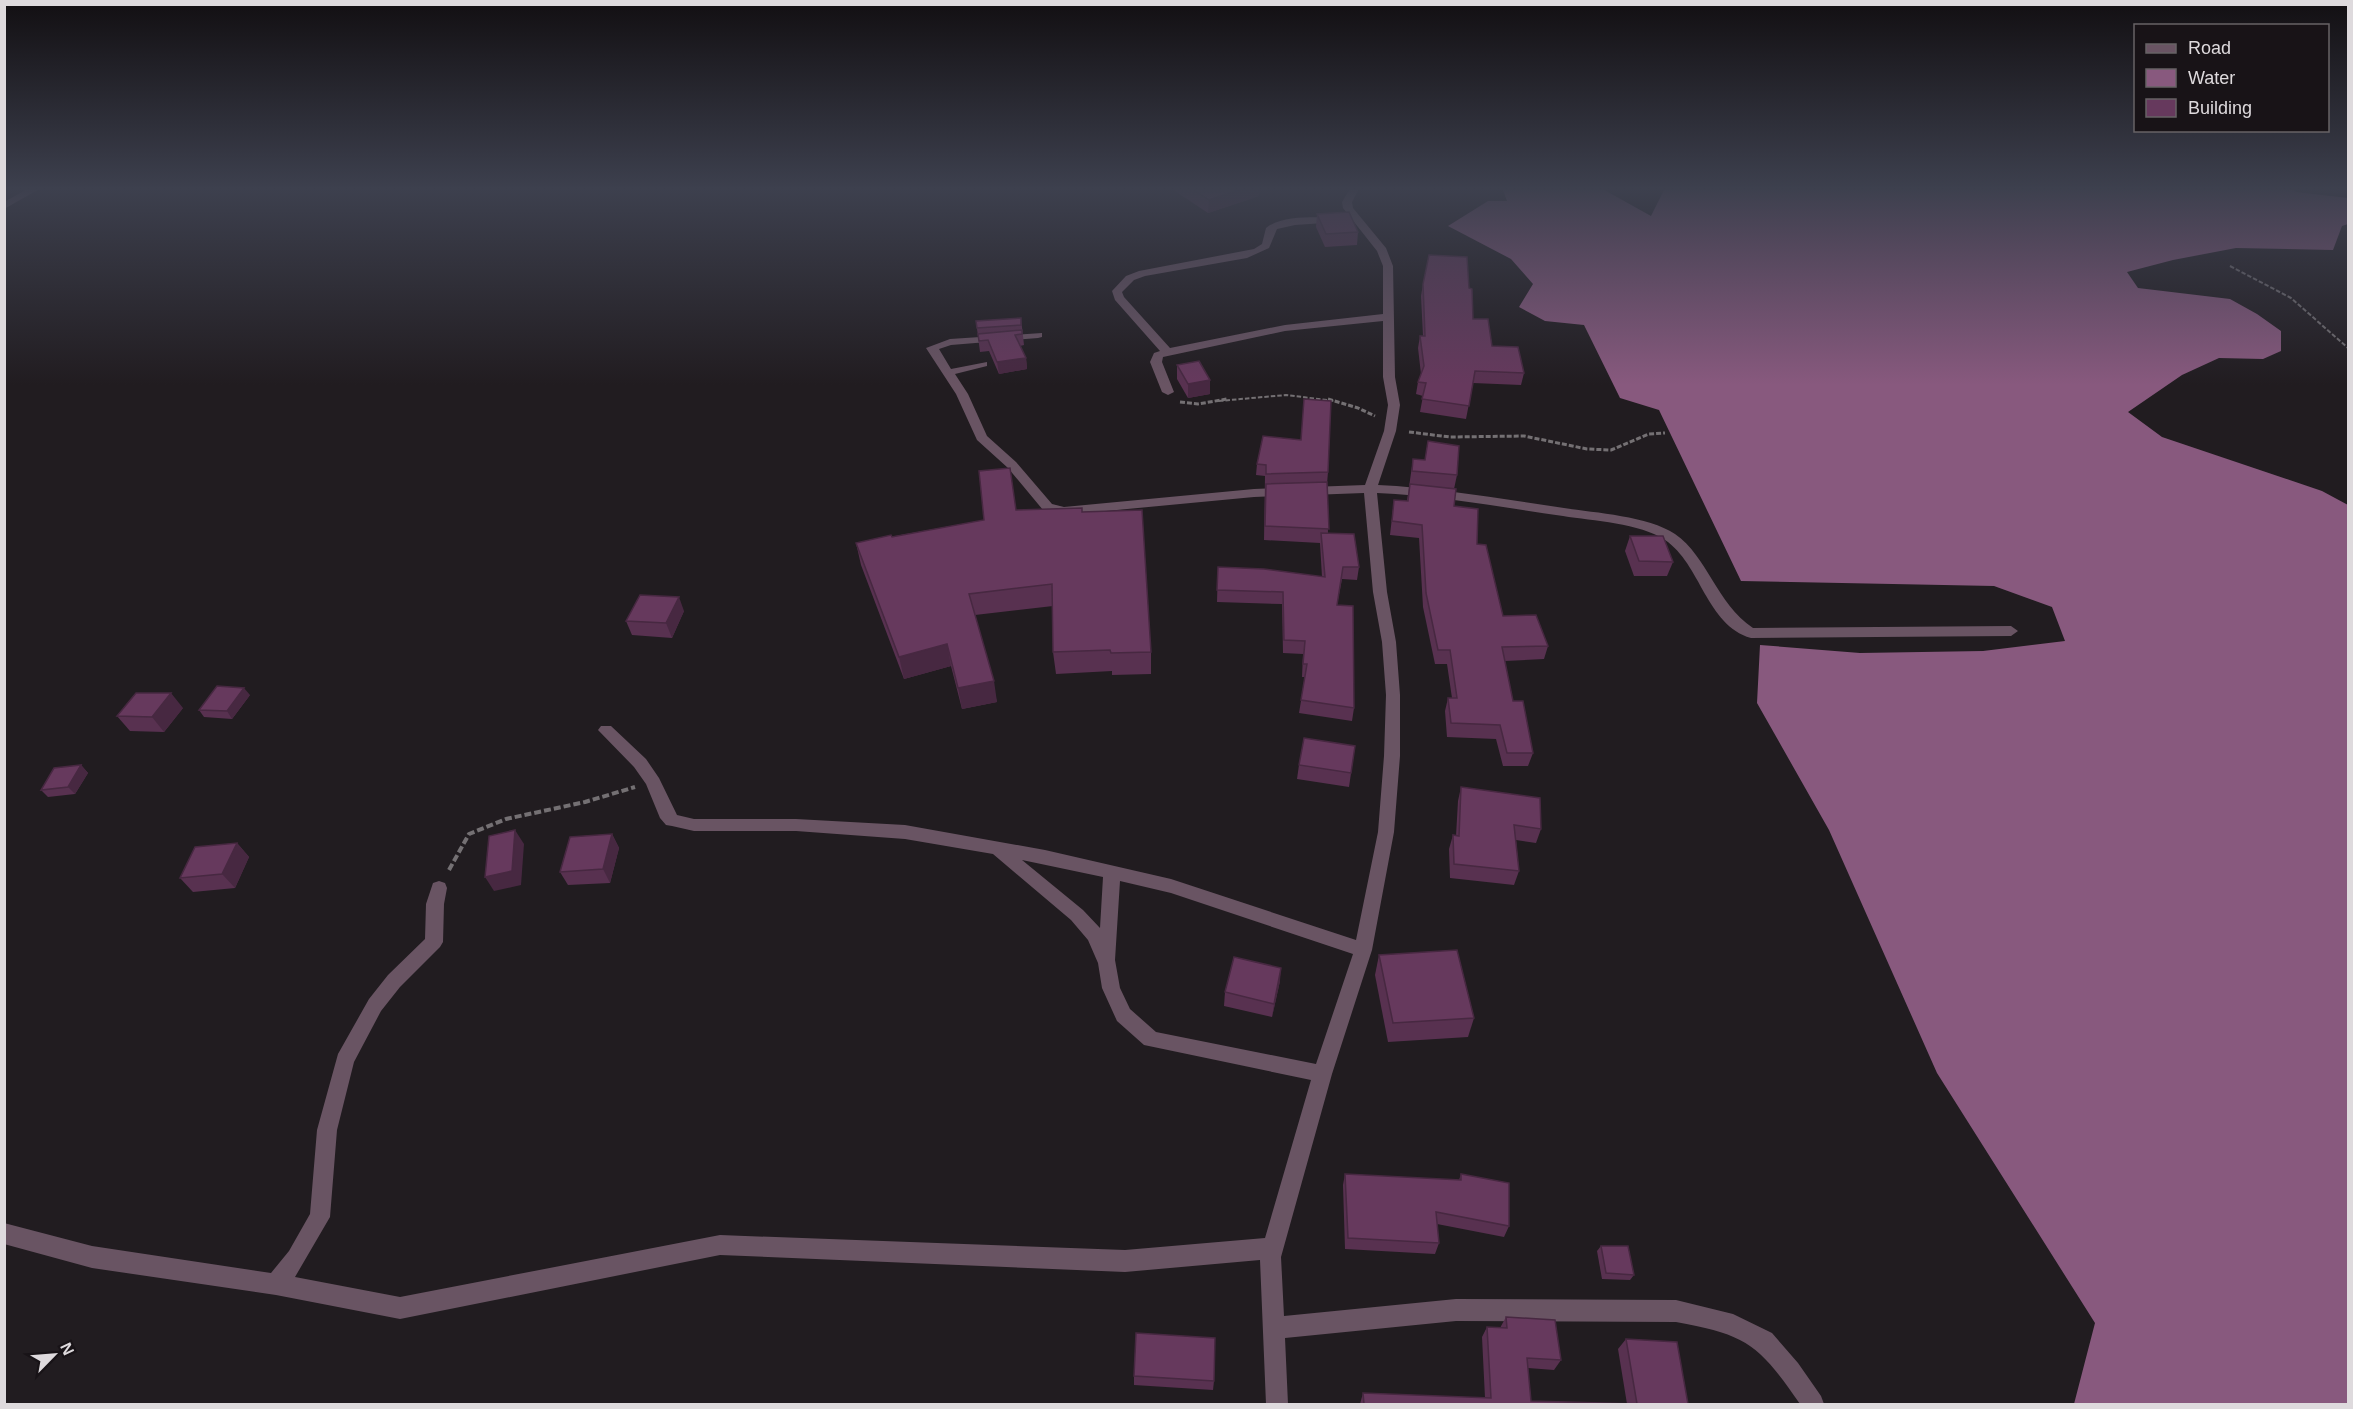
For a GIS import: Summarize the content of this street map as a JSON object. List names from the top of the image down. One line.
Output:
{"legend":["Road","Water","Building"],"north":"top right"}
